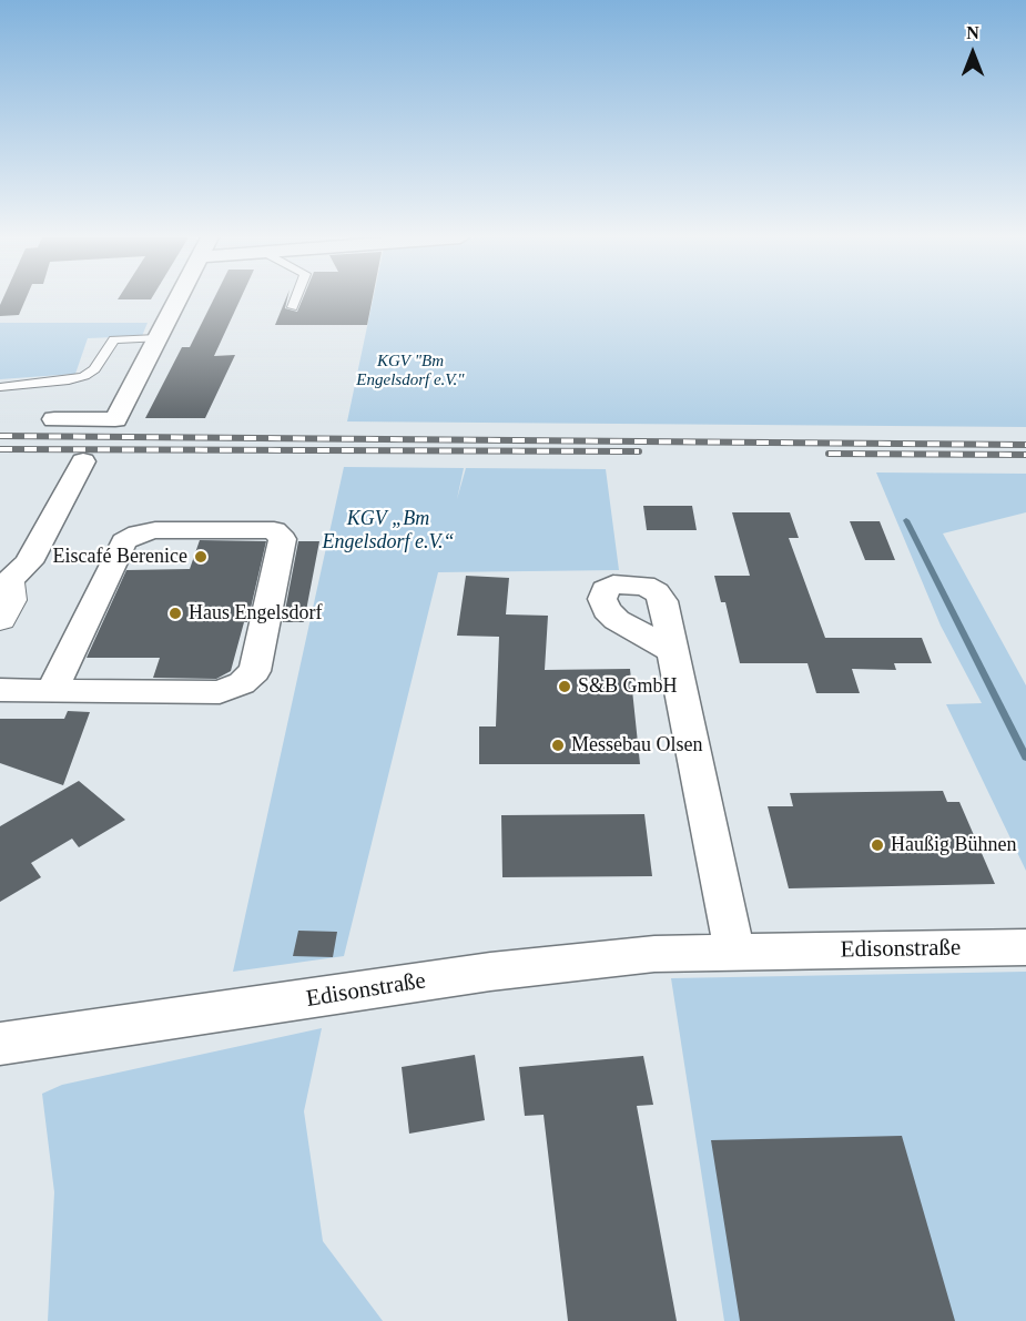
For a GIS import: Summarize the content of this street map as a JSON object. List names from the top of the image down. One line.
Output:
{"streets":{"street":["Edisonstraße"]},"parks":["KGV \"Bm Engelsdorf e.V.\"","KGV „Bm Engelsdorf e.V.“"],"places":["Eiscafé Berenice","Haus Engelsdorf","S&B GmbH","Messebau Olsen","Haußig Bühnen"],"north":"top"}
